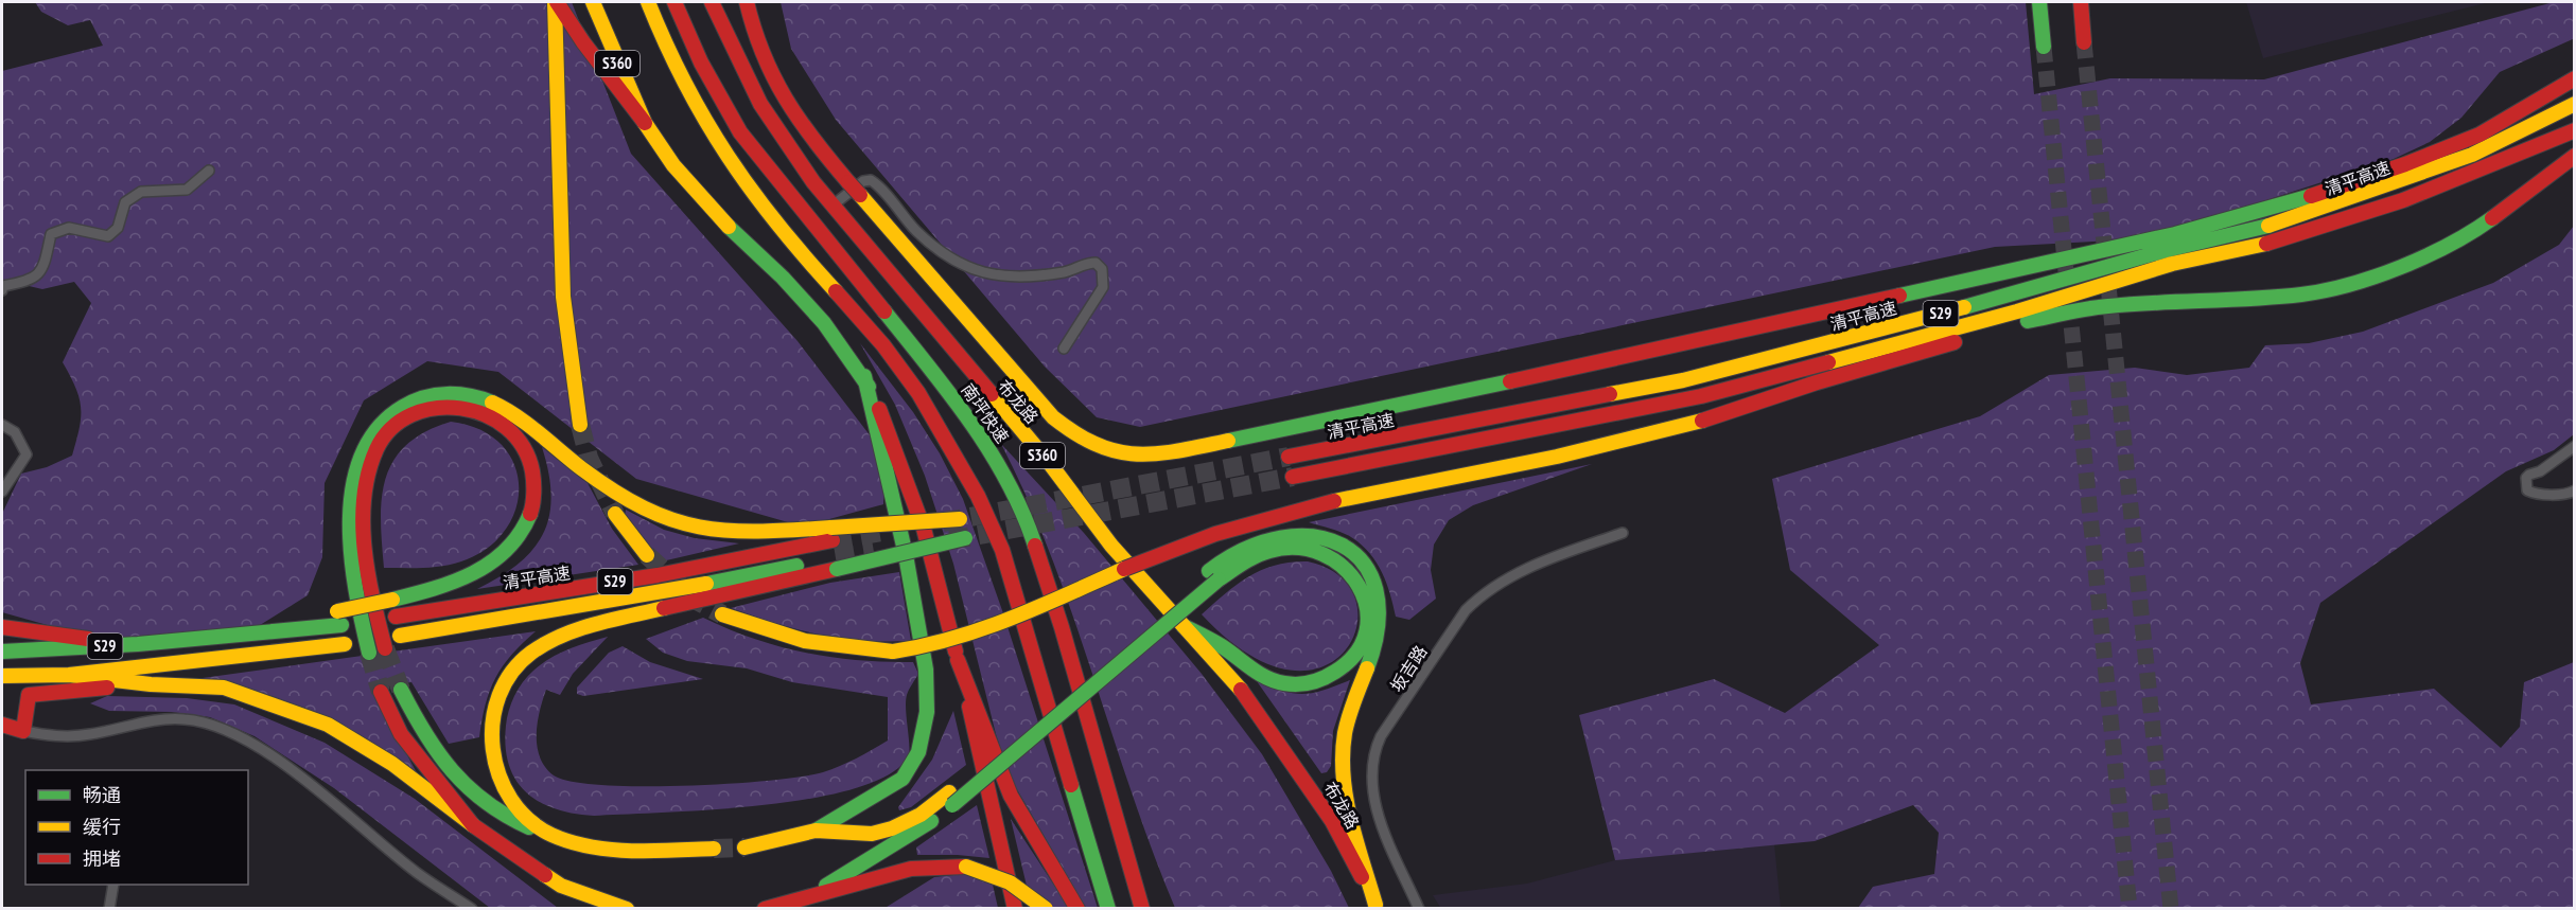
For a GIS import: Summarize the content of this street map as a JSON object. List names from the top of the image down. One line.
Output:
{"streets":{"main road":["S360","清平高速","S29","布龙路","南坪快速"],"street":["坂吉路"]},"legend":["畅通","缓行","拥堵"]}
